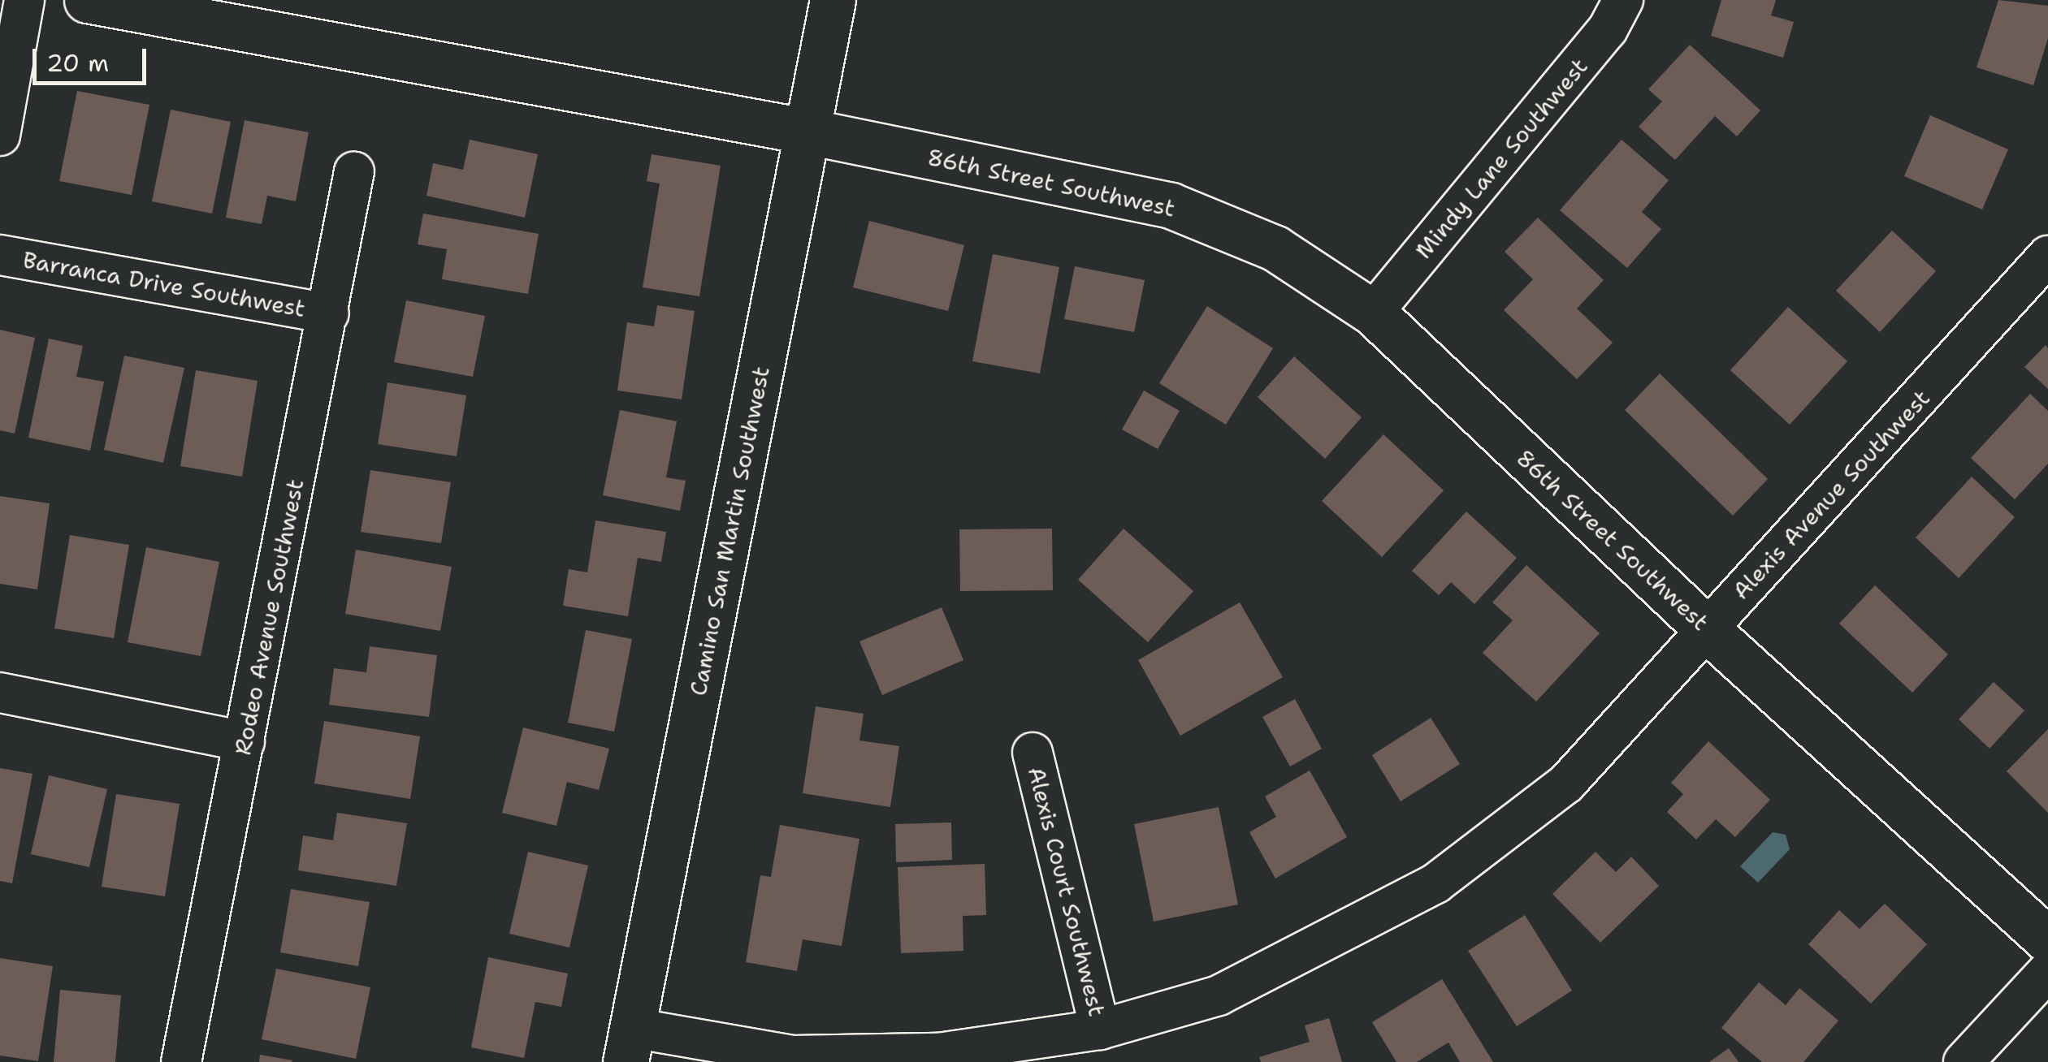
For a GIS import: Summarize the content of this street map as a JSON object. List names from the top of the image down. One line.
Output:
{"streets":{"street":["Mindy Lane Southwest","86th Street Southwest","Barranca Drive Southwest","Alexis Avenue Southwest","Camino San Martin Southwest","Rodeo Avenue Southwest","Alexis Court Southwest"]},"crossings":[["Mindy Lane Southwest","86th Street Southwest"],["86th Street Southwest","Alexis Avenue Southwest"],["86th Street Southwest","Camino San Martin Southwest"],["Barranca Drive Southwest","Rodeo Avenue Southwest"],["Alexis Avenue Southwest","Camino San Martin Southwest"],["Alexis Avenue Southwest","Alexis Court Southwest"]],"scale_bar":"20 m"}
